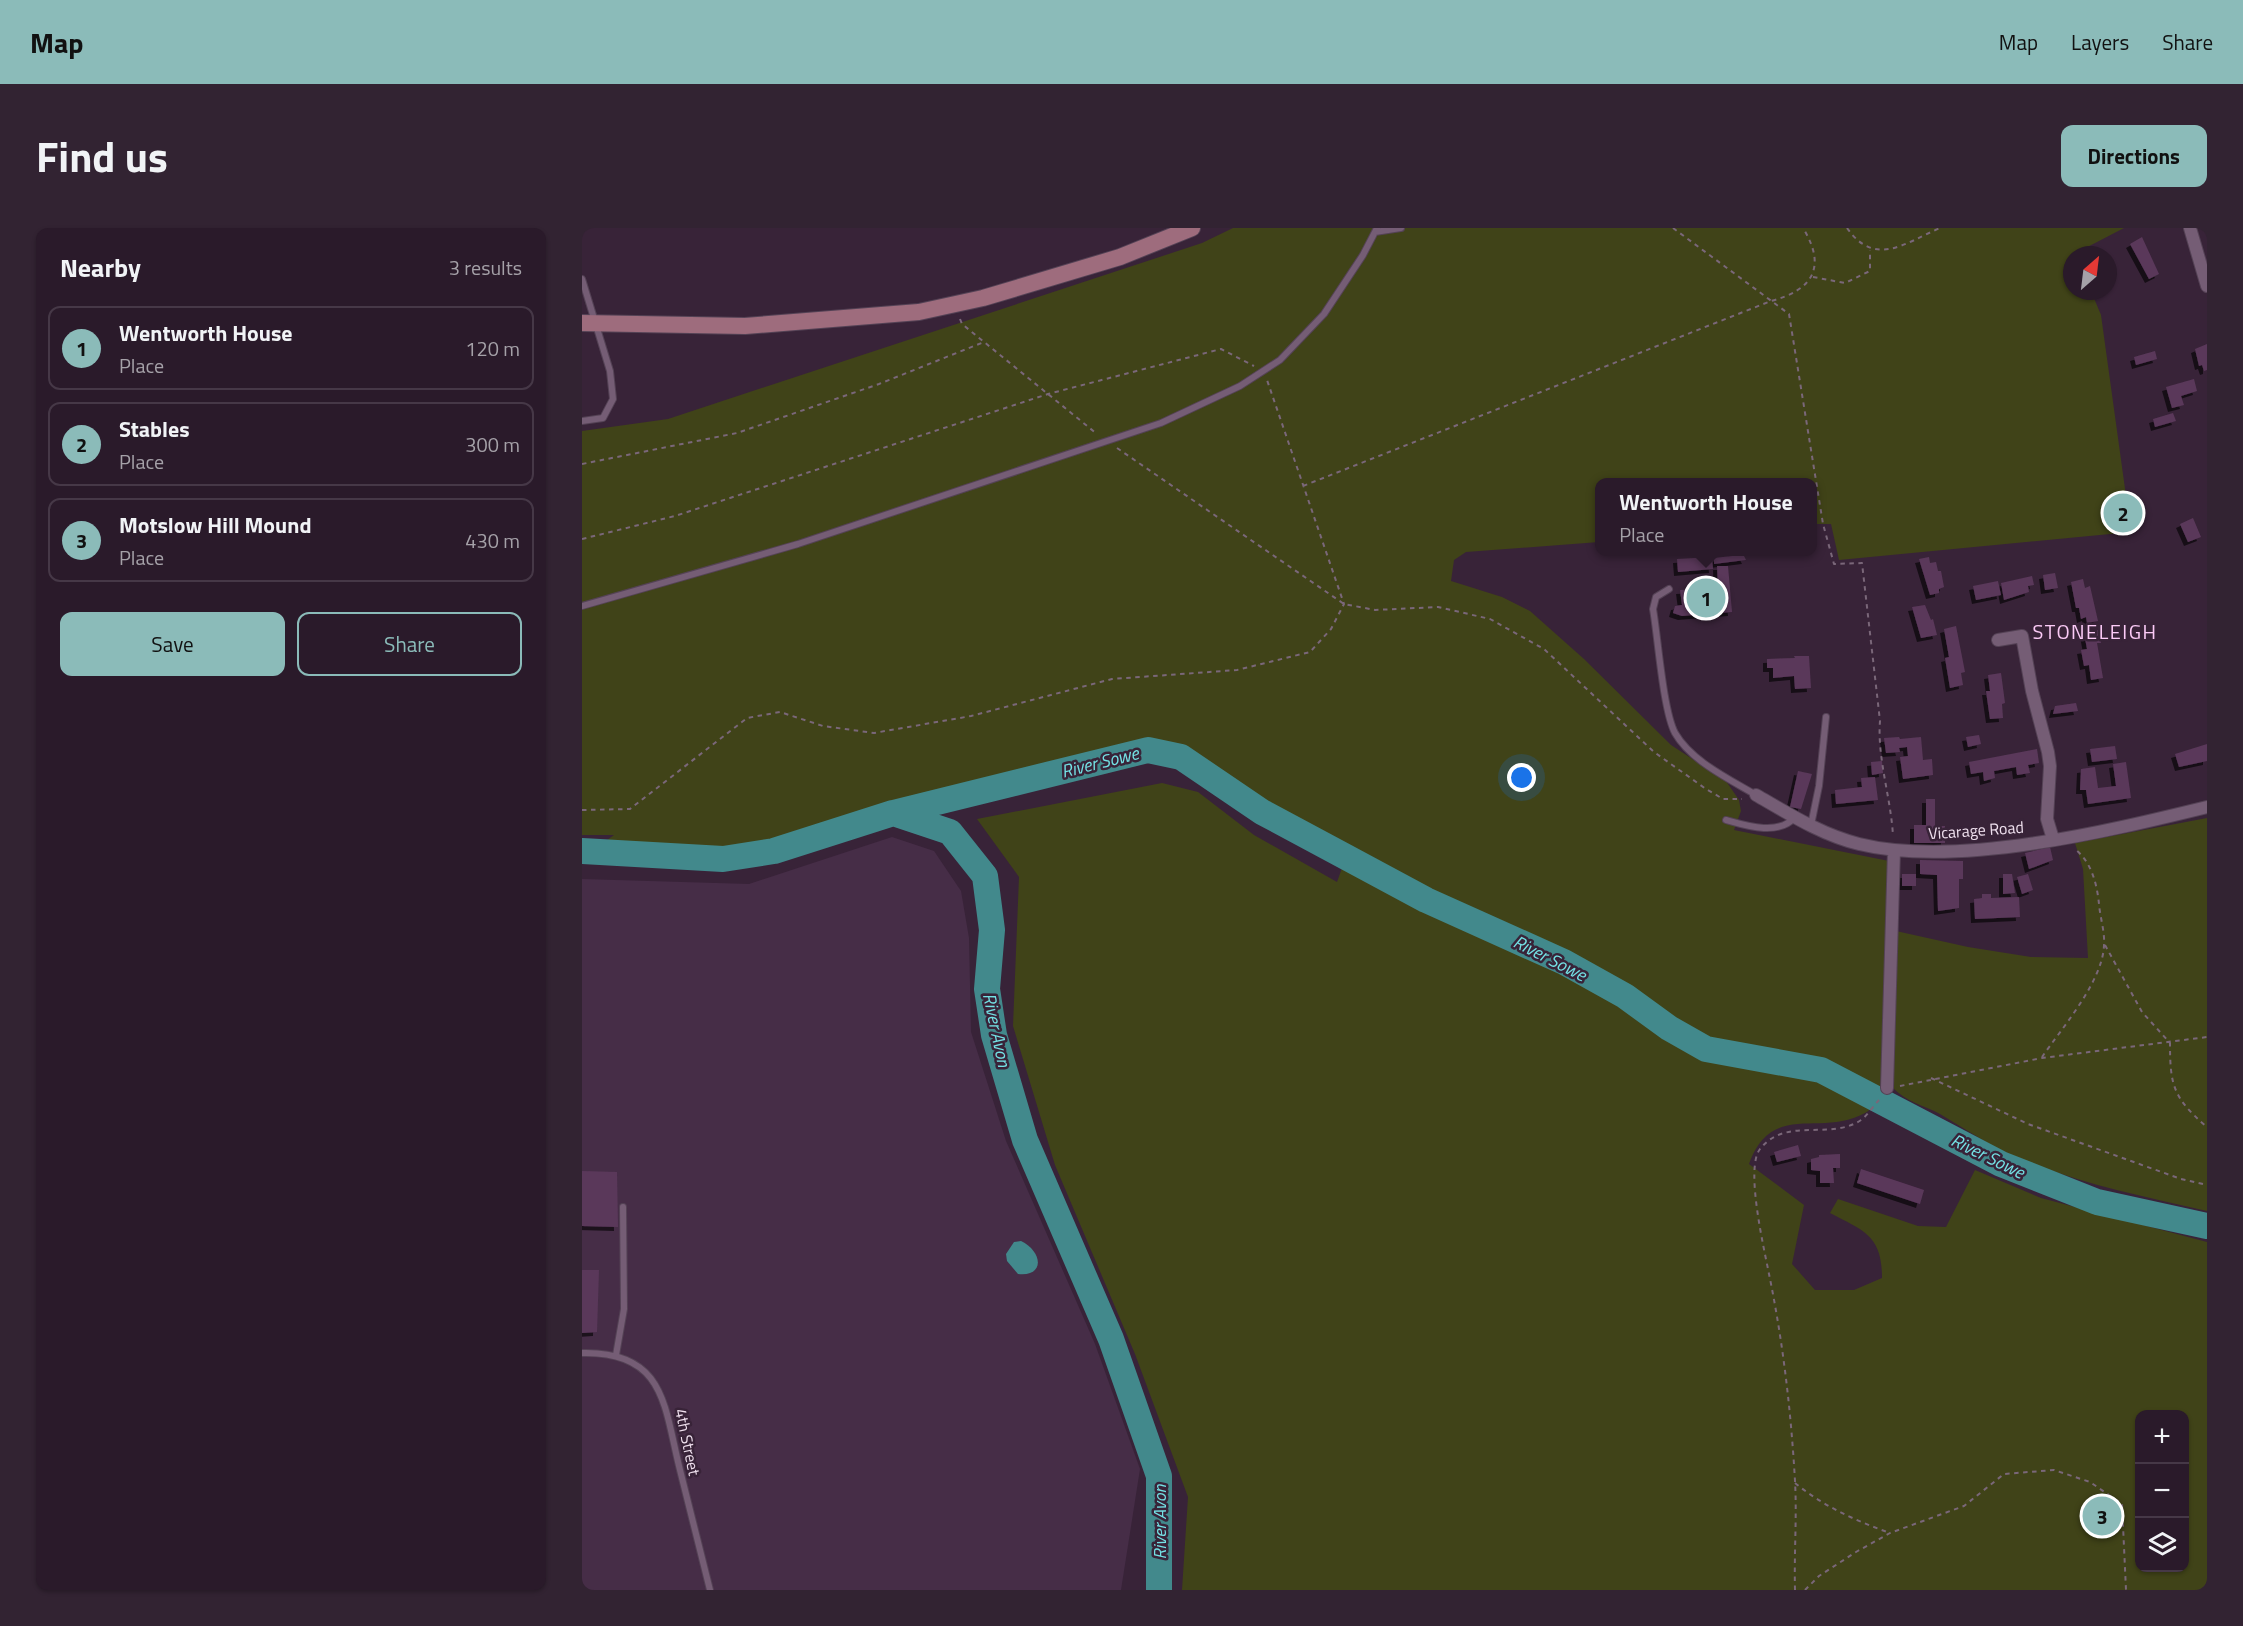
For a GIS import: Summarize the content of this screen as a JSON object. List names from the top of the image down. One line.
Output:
{"streets":{"street":["Vicarage Road"],"lane":["4th Street"]},"districts":["STONELEIGH"],"water":["River Sowe","River Avon"],"north":"top right","page":{"header":"Map","nav":["Map","Layers","Share"],"title":"Find us","buttons":["Directions",["Save","Share"]],"heading":["Nearby","3 results"],"list":[{"mark":"1","name":"Wentworth House","note":"Place","value":"120 m"},{"mark":"2","name":"Stables","note":"Place","value":"300 m"},{"mark":"3","name":"Motslow Hill Mound","note":"Place","value":"430 m"}],"popup":["Wentworth House","Place"],"pins":["2","1","3"],"map_buttons":["+","−"]}}
